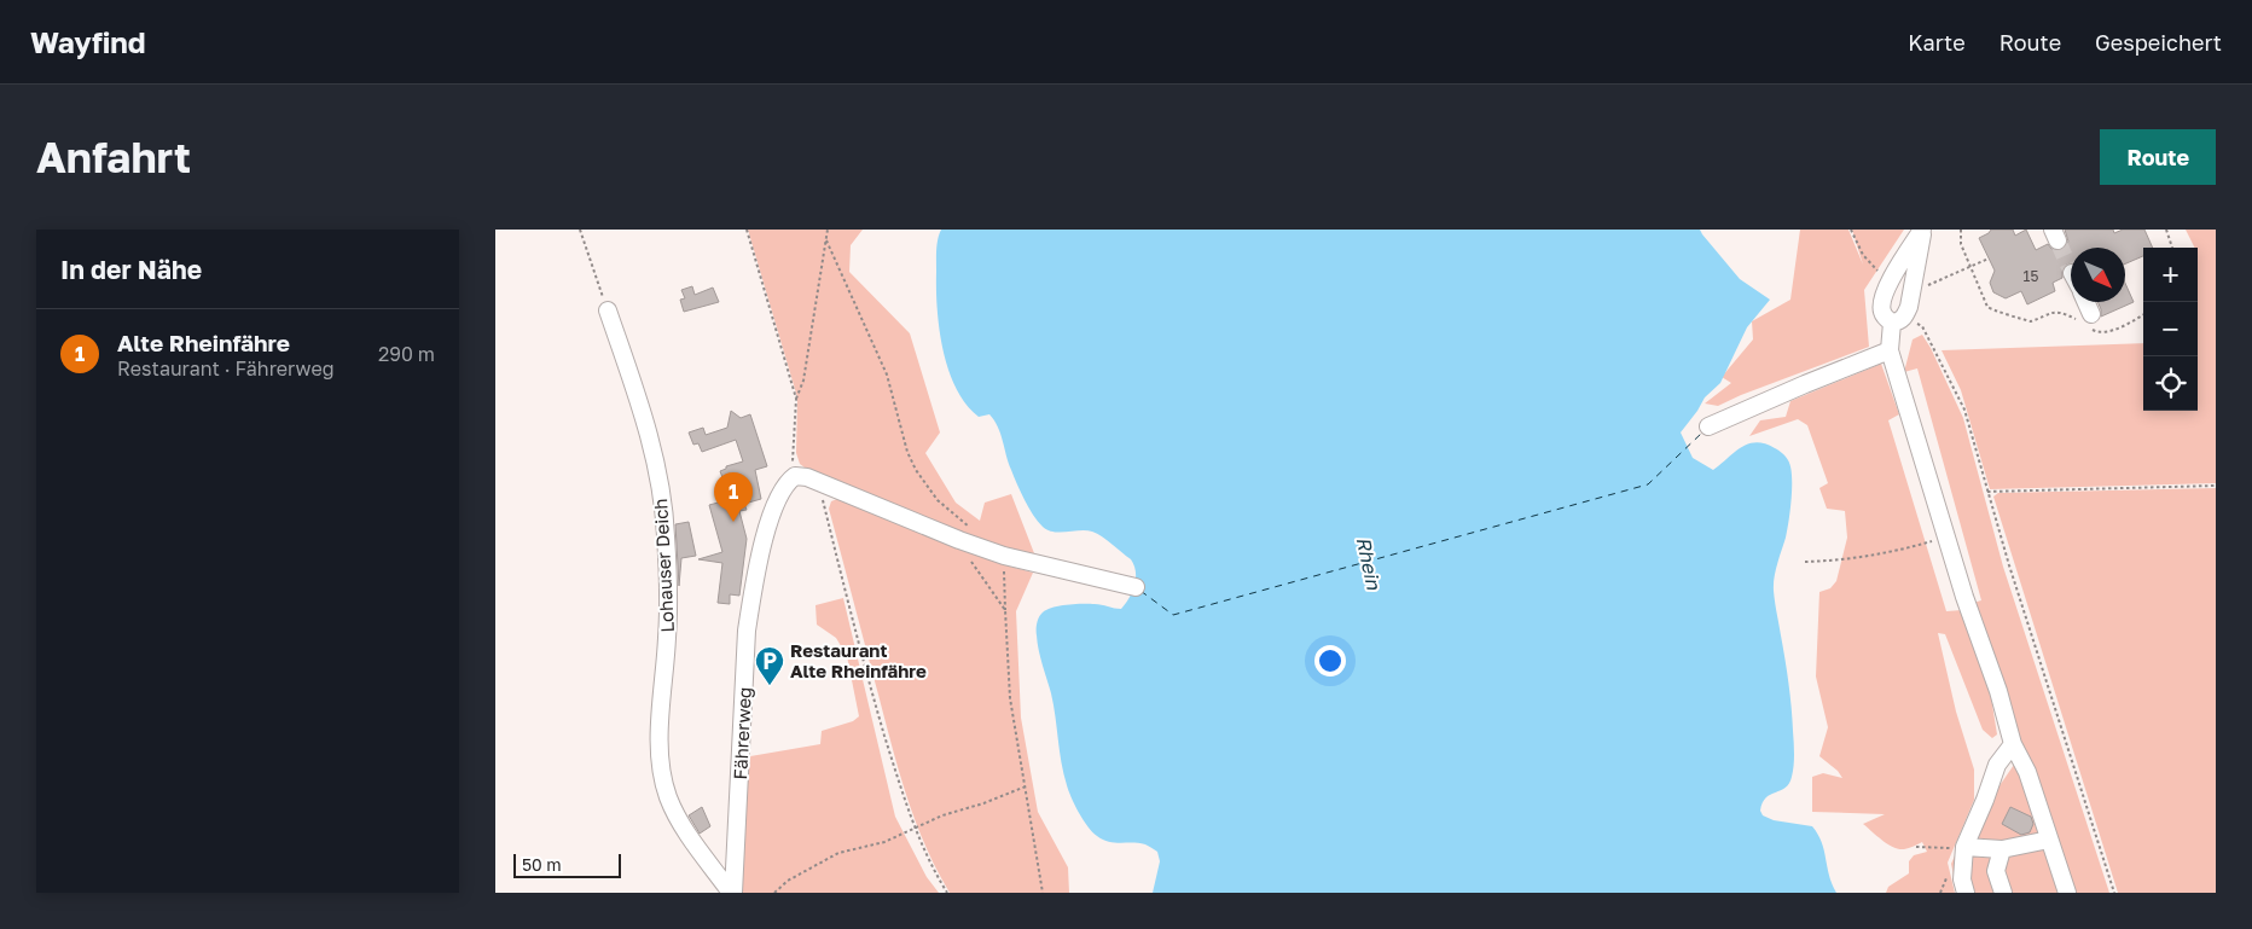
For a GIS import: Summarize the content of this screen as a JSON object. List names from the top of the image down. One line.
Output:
{"streets":{"street":["Lohauser Deich","Fährerweg"]},"crossings":[["Lohauser Deich","Fährerweg"]],"water":["Rhein"],"places":{"parking":["Restaurant Alte Rheinfähre"]},"house_numbers":["15"],"scale_bar":"50 m","north":"bottom right","page":{"header":"Wayfind","nav":["Karte","Route","Gespeichert"],"buttons":"Route","title":"Anfahrt","heading":"In der Nähe","map_buttons":["+","−"],"list":[{"mark":"1","name":"Alte Rheinfähre","note":"Restaurant · Fährerweg","value":"290 m"}],"pins":"1","scale":"50 m"}}
